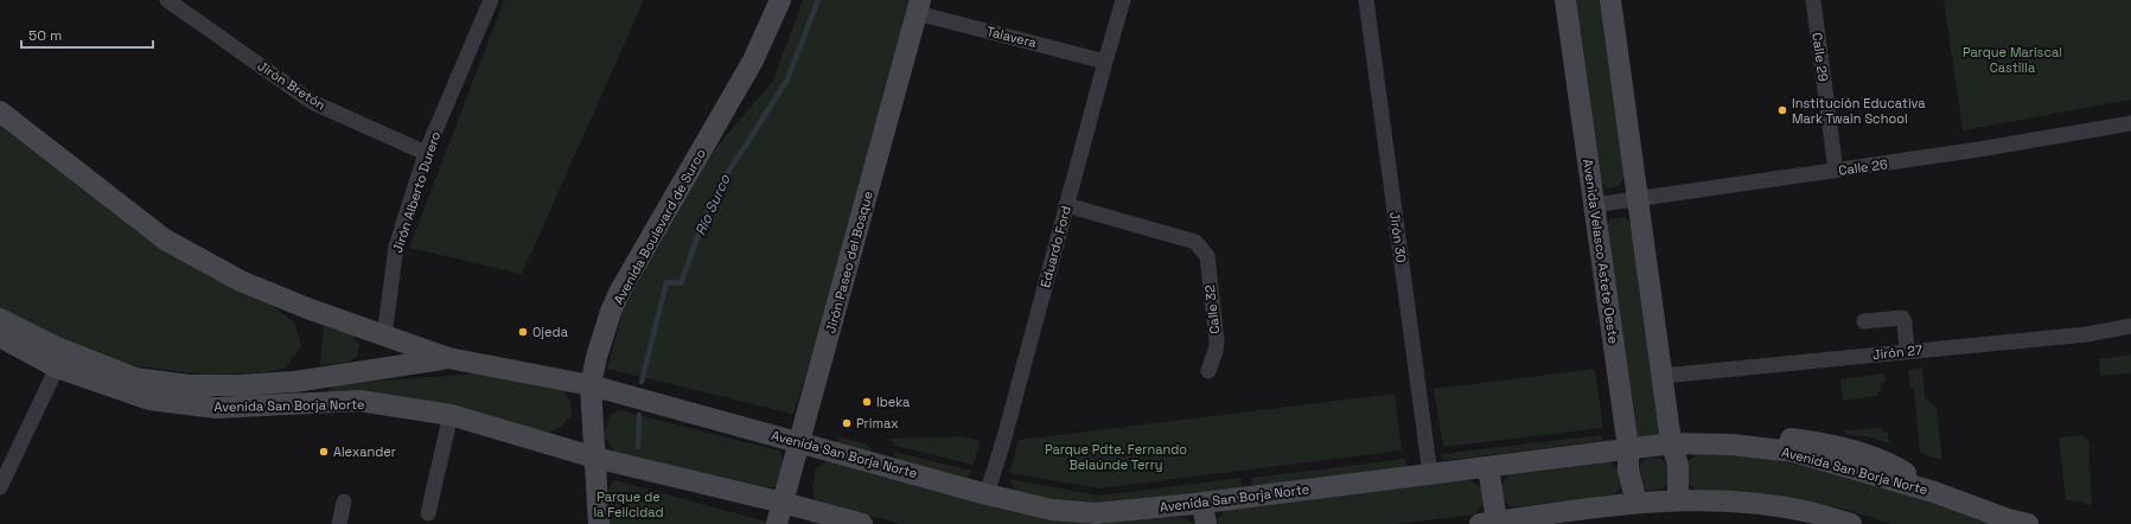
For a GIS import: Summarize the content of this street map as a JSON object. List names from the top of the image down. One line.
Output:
{"streets":{"main road":["Avenida Boulevard de Surco","Avenida Velasco Astete Oeste","Jirón Paseo del Bosque","Avenida San Borja Norte"],"street":["Talavera","Calle 29","Jirón Bretón","Calle 26","Jirón Alberto Durero","Jirón 30","Eduardo Ford","Calle 32","Jirón 27"]},"crossings":[["Talavera","Eduardo Ford"],["Talavera","Jirón Paseo del Bosque"],["Calle 29","Calle 26"],["Jirón Bretón","Jirón Alberto Durero"],["Calle 26","Avenida Velasco Astete Oeste"],["Jirón Alberto Durero","Avenida San Borja Norte"],["Avenida Boulevard de Surco","Avenida San Borja Norte"],["Jirón 30","Avenida San Borja Norte"],["Eduardo Ford","Calle 32"],["Eduardo Ford","Avenida San Borja Norte"],["Avenida Velasco Astete Oeste","Avenida San Borja Norte"],["Jirón Paseo del Bosque","Avenida San Borja Norte"]],"water":["Río Surco"],"parks":["Parque Mariscal Castilla","Parque Pdte. Fernando Belaúnde Terry","Parque de la Felicidad"],"places":["Institución Educativa Mark Twain School","Ojeda","Ibeka","Primax","Alexander"],"scale_bar":"50 m"}
